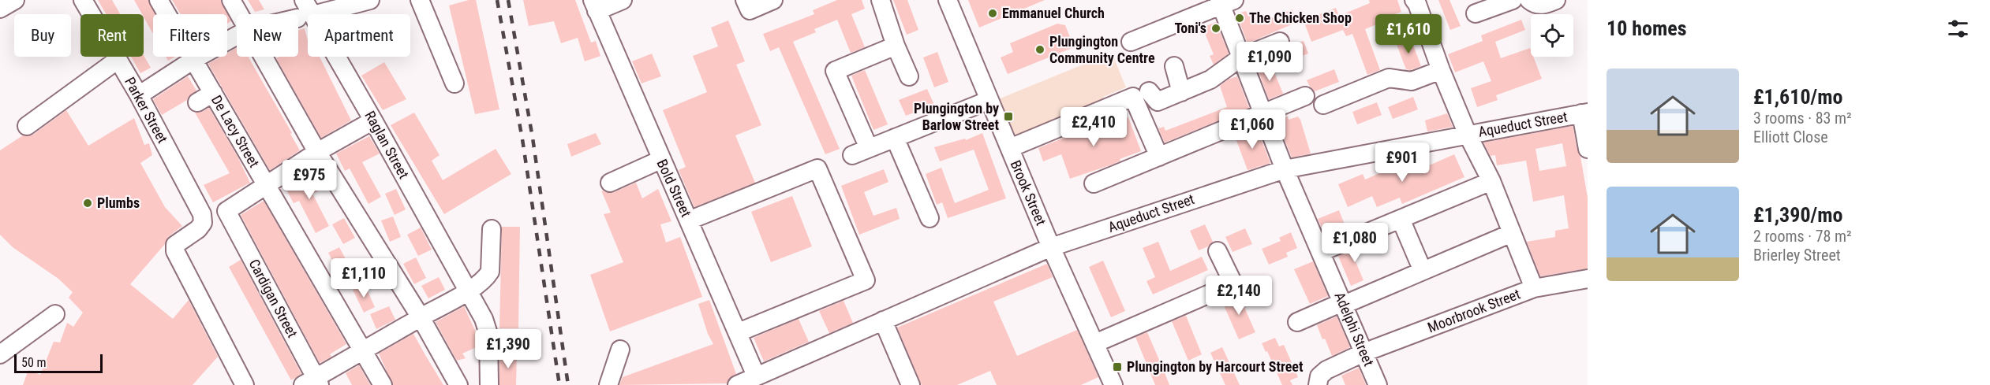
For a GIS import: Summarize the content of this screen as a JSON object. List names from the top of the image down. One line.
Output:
{"streets":{"street":["Parker Street","Aqueduct Street","De Lacy Street","Raglan Street","Bold Street","Brook Street","Cardigan Street","Moorbrook Street","Adelphi Street"]},"crossings":[["Aqueduct Street","Bold Street"],["Aqueduct Street","Brook Street"],["Aqueduct Street","Adelphi Street"],["De Lacy Street","Cardigan Street"],["Moorbrook Street","Adelphi Street"]],"places":{"other":["Emmanuel Church","The Chicken Shop","Toni's","Plungington Community Centre","Plumbs"],"transit":["Plungington by Barlow Street","Plungington by Harcourt Street"]},"scale_bar":"50 m","page":{"heading":"10 homes","price":["£1,610","£1,090","£2,410","£1,060","£901","£975","£1,080","£1,110","£2,140","£1,390"],"chip":["Buy","Rent","Filters","New","Apartment"],"list":[{"name":"£1,610/mo","note":"3 rooms · 83 m² · Elliott Close"},{"name":"£1,390/mo","note":"2 rooms · 78 m² · Brierley Street"}],"scale":"50 m"}}
